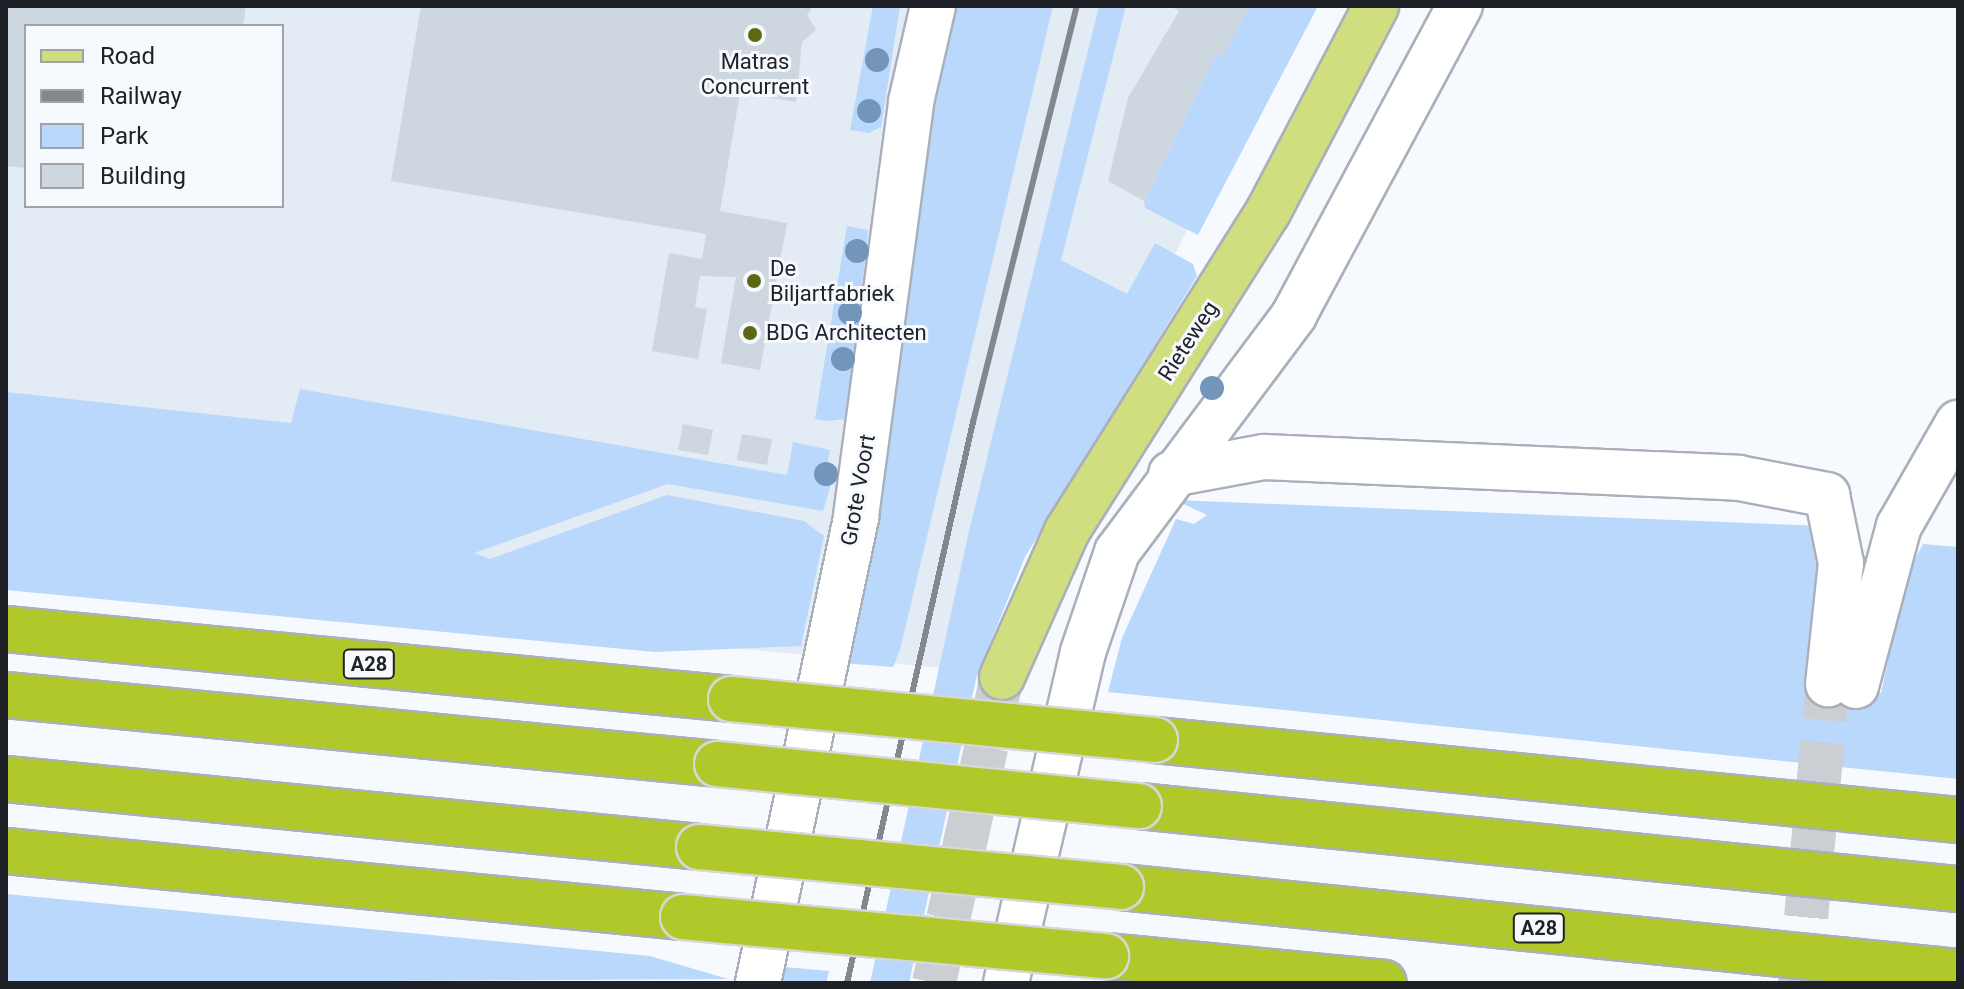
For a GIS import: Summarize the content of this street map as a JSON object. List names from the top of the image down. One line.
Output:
{"streets":{"highway":["A28"],"main road":["Rieteweg"],"street":["Grote Voort"]},"places":["Matras Concurrent","De Biljartfabriek","BDG Architecten"],"legend":["Road","Railway","Park","Building"]}
